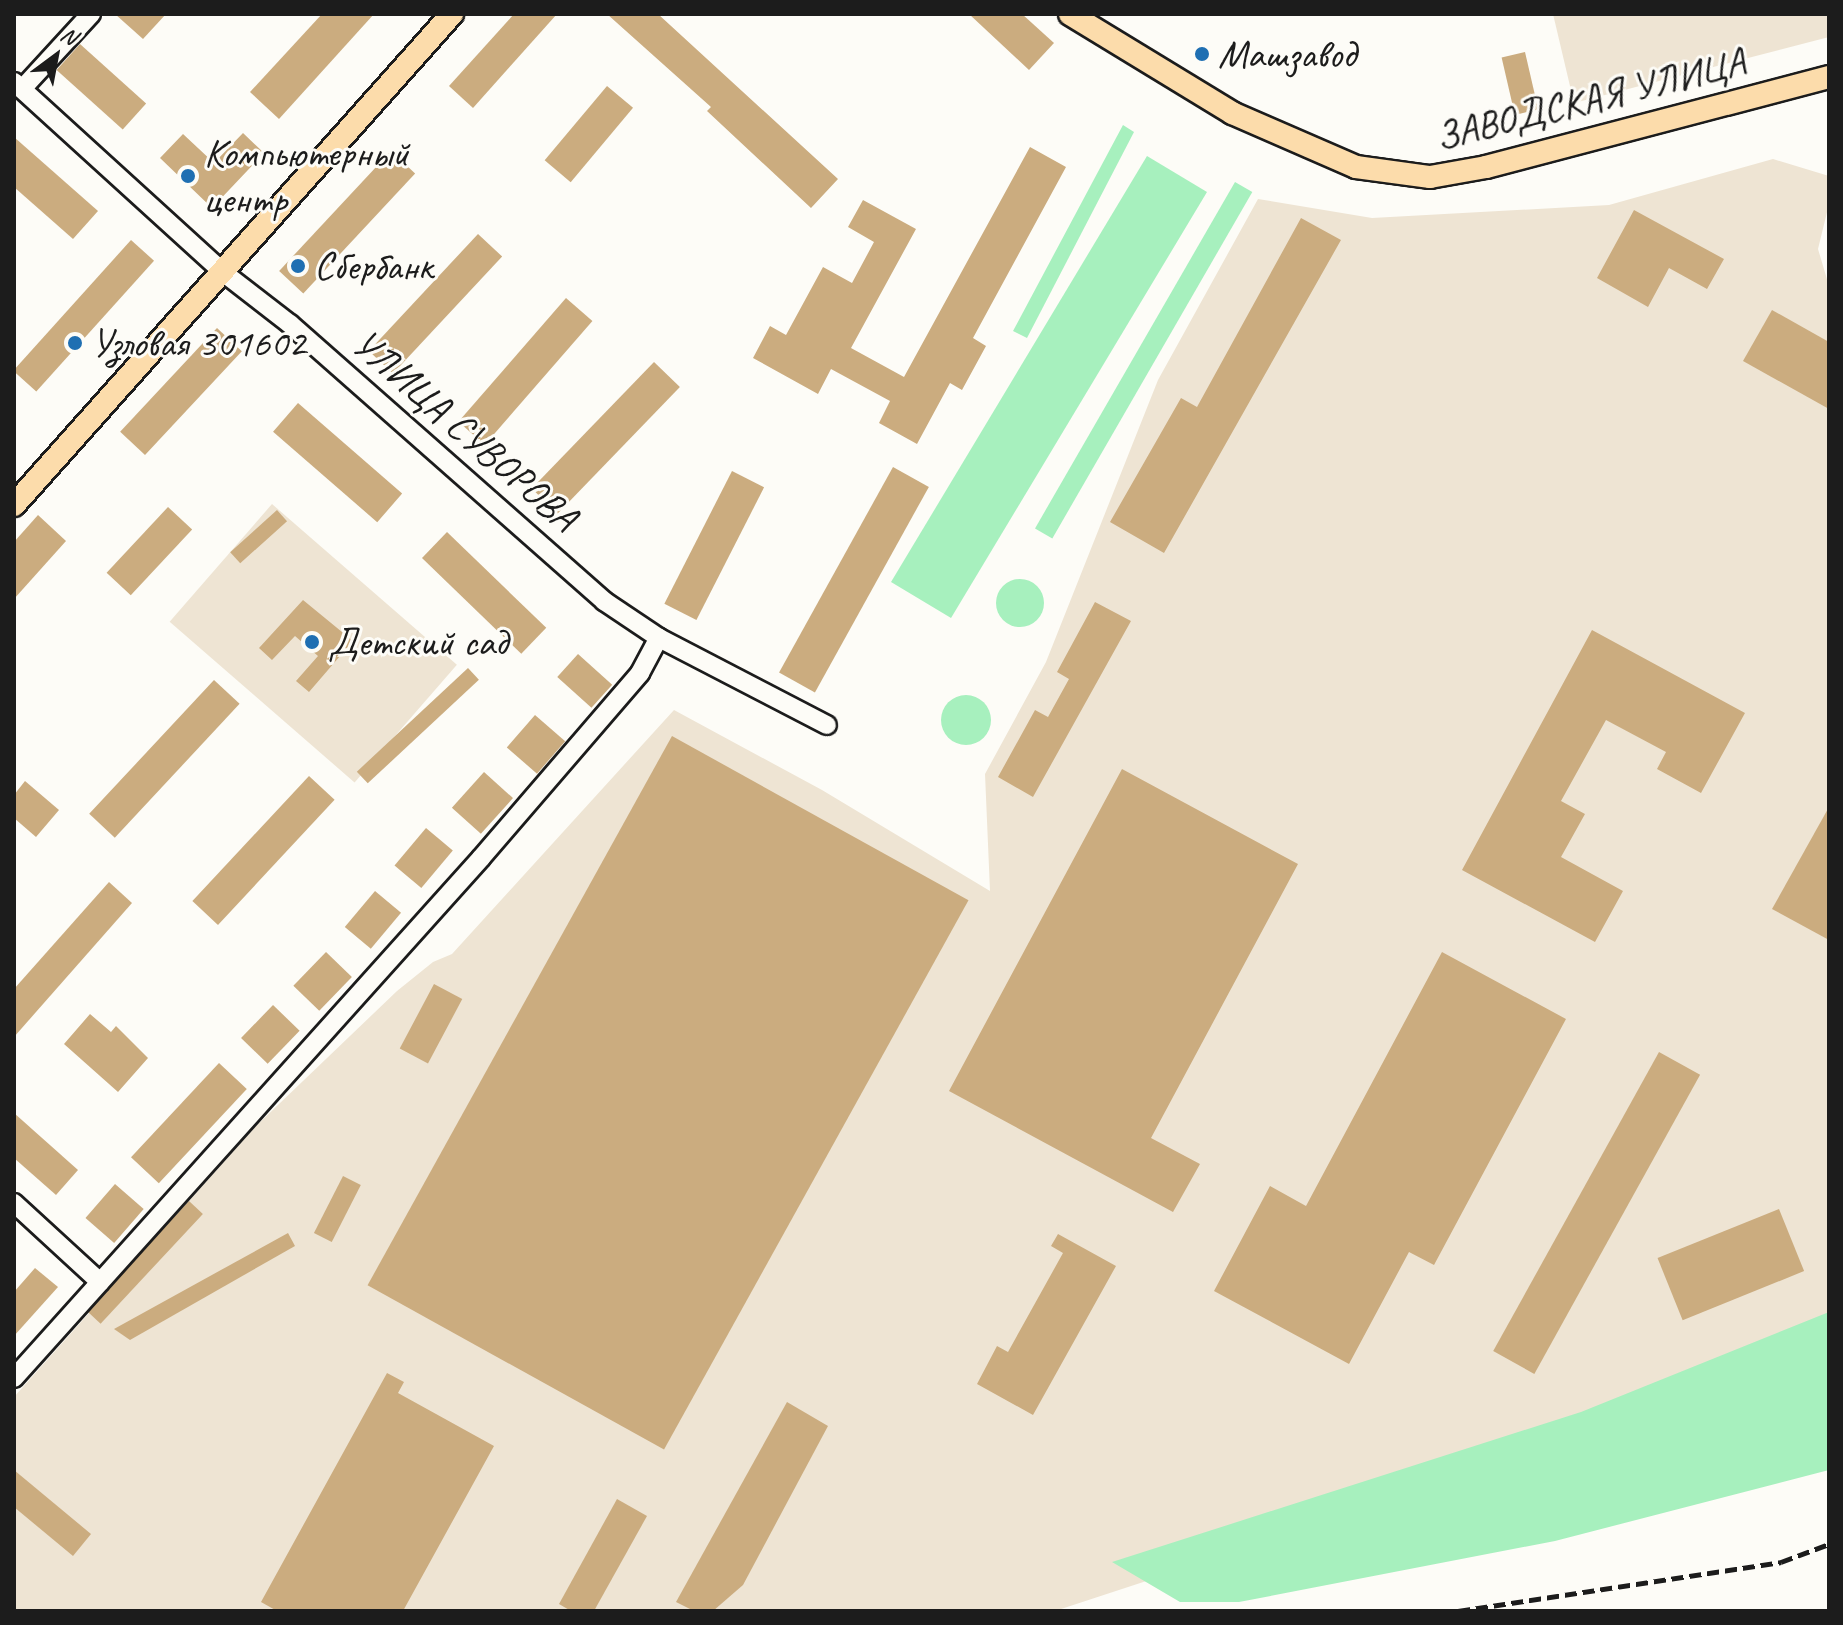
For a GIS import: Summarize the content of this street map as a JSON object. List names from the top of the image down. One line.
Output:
{"streets":{"main road":["ЗАВОДСКАЯ УЛИЦА"],"street":["УЛИЦА СУВОРОВА"]},"places":["Машзавод","Компьютерный центр","Сбербанк","Узловая 301602","Детский сад"],"north":"top right"}
